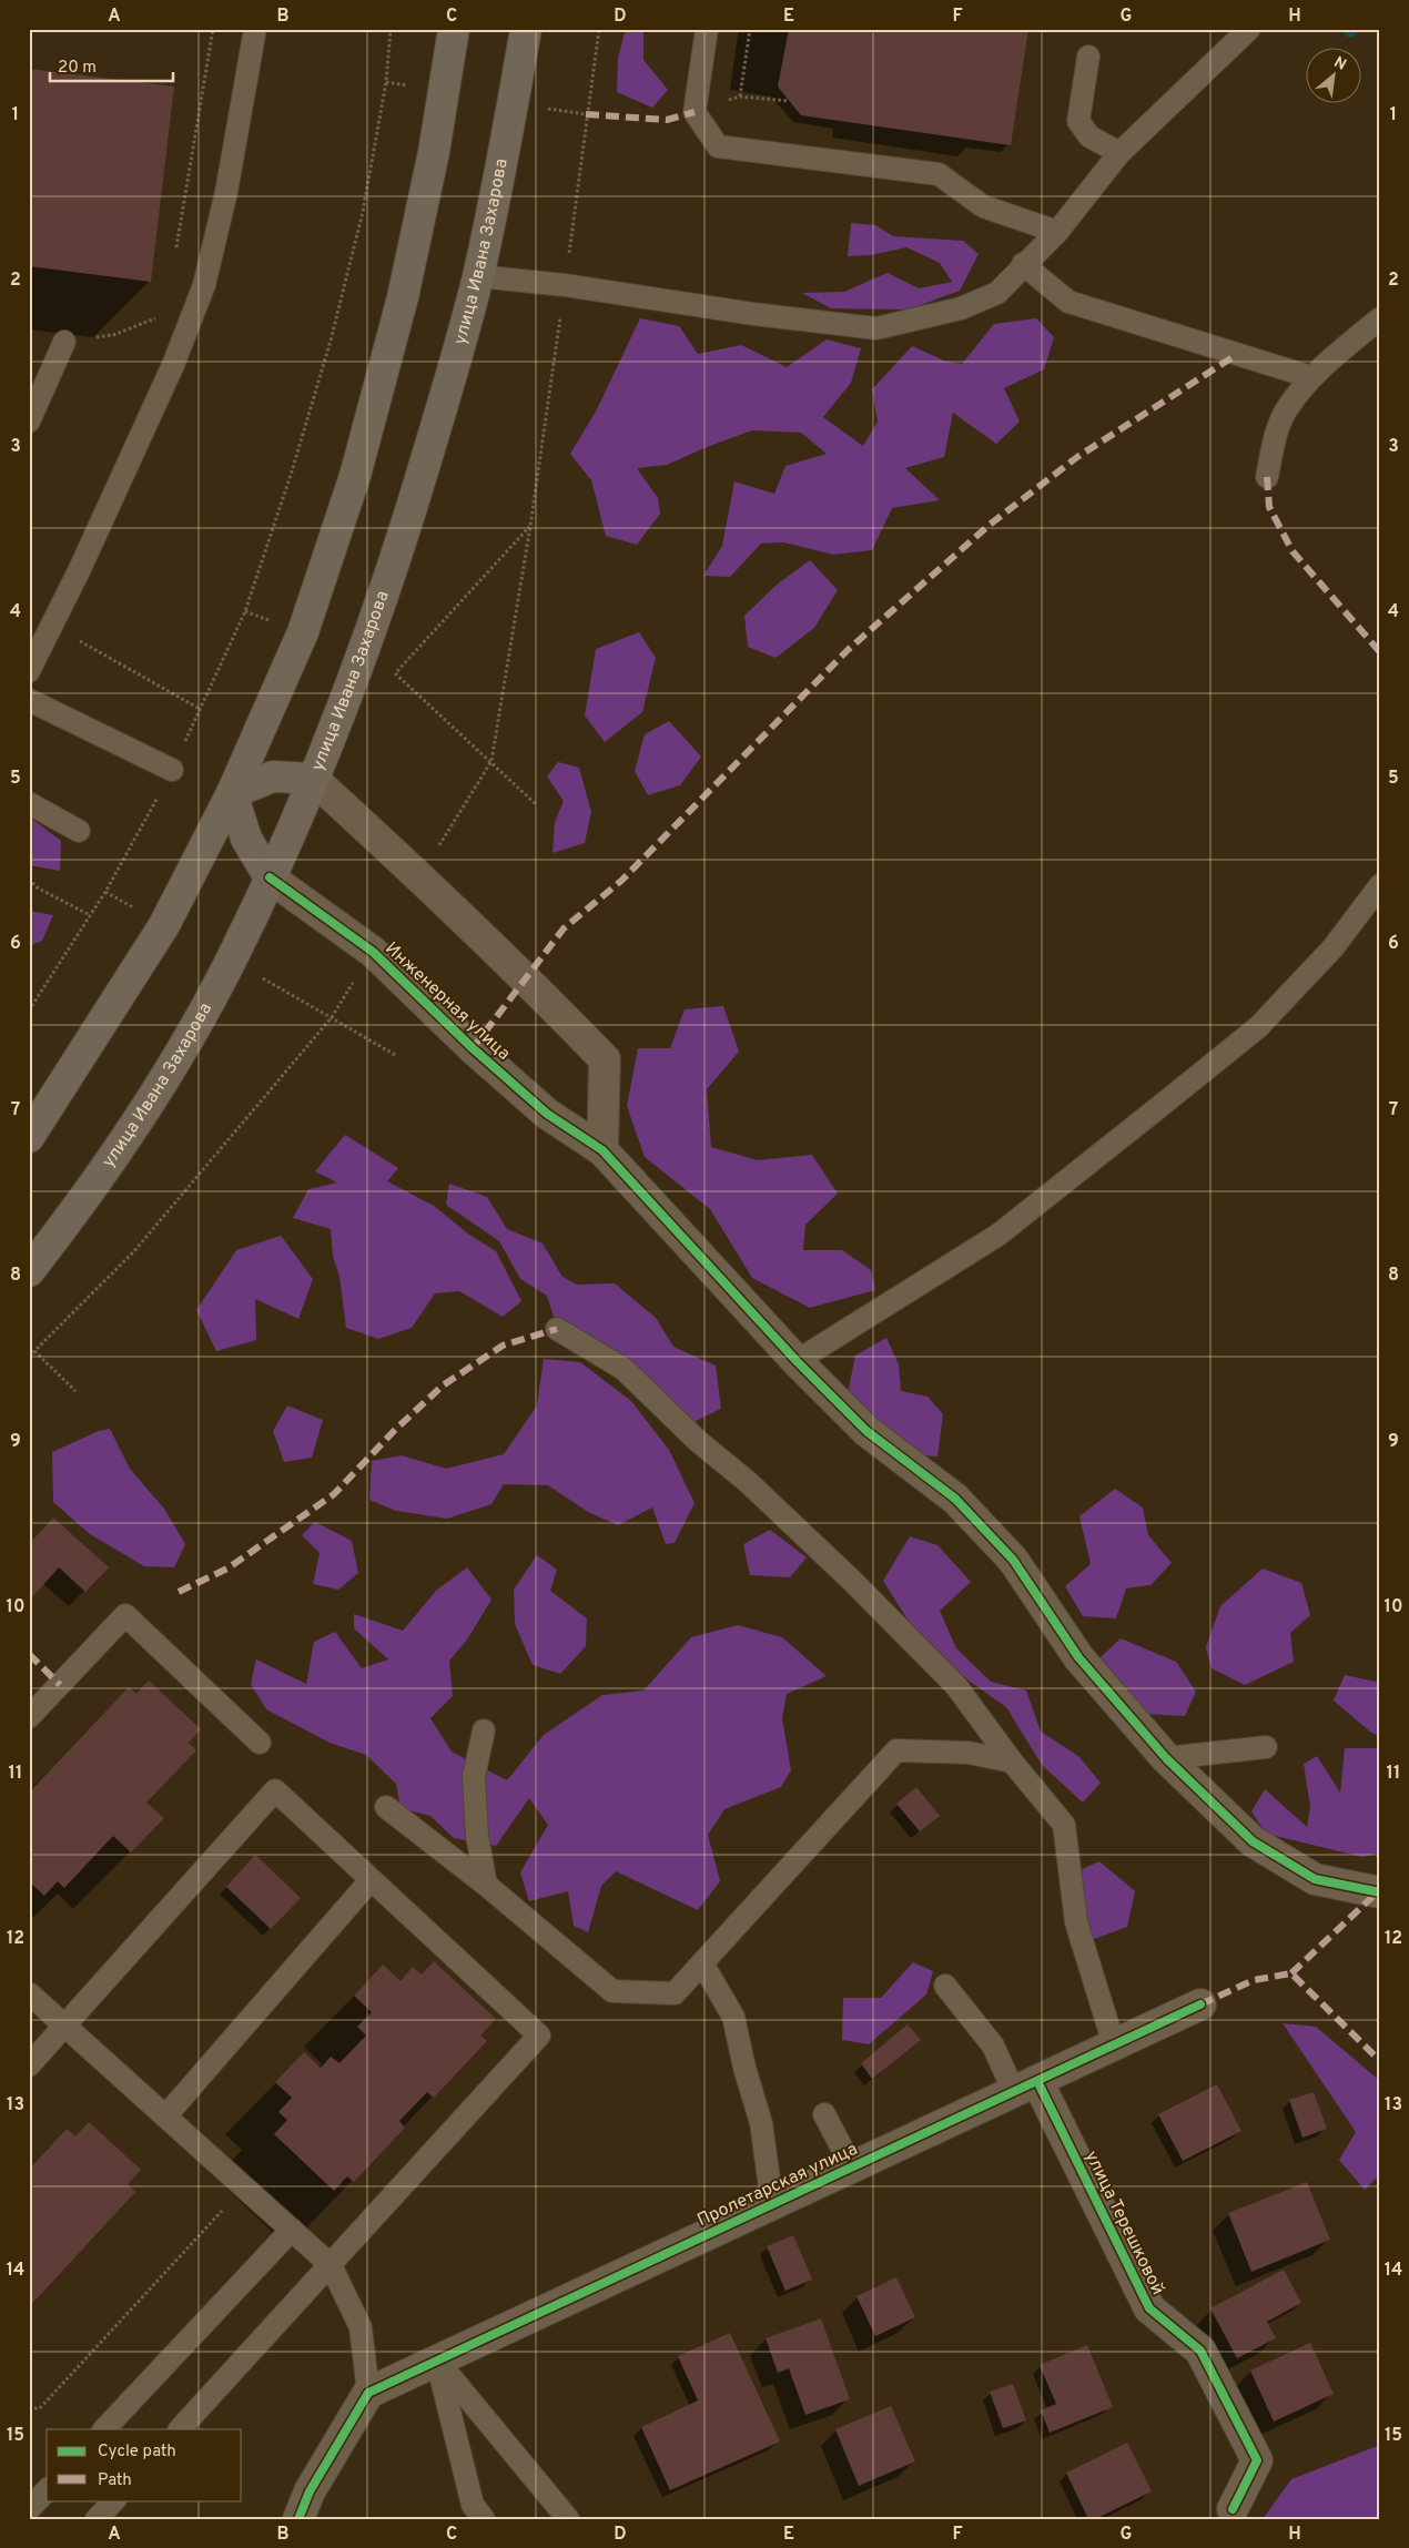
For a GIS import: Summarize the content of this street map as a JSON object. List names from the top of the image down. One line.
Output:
{"streets":{"main road":["улица Ивана Захарова"],"street":["Инженерная улица","Пролетарская улица","улица Терешковой"]},"crossings":[["улица Ивана Захарова","Инженерная улица"],["Пролетарская улица","улица Терешковой"]],"legend":["Cycle path","Path"],"scale_bar":"20 m","north":"top right","grid":{"columns":["A","B","C","D","E","F","G","H"],"rows":["1","2","3","4","5","6","7","8","9","10","11","12","13","14","15"]}}
